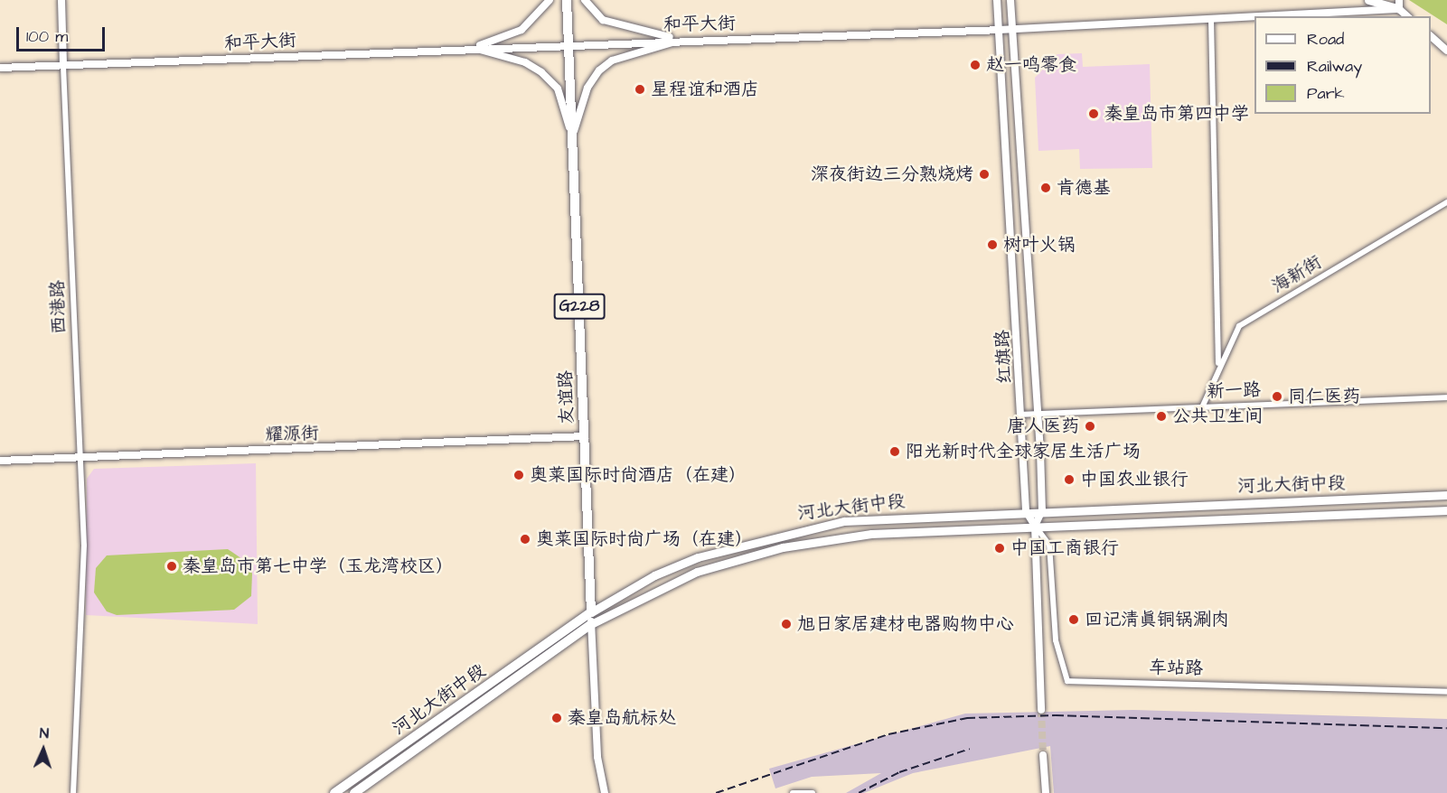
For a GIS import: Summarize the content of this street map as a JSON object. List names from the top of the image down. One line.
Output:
{"streets":{"highway":["G228","友谊路","河北大街中段"],"main road":["和平大街","西港路","红旗路","耀源街"],"street":["海新街","新一路","车站路"]},"crossings":[["和平大街","西港路"],["和平大街","红旗路"],["和平大街","友谊路"],["海新街","新一路"],["西港路","耀源街"],["红旗路","新一路"],["红旗路","河北大街中段"],["红旗路","车站路"],["友谊路","耀源街"],["友谊路","河北大街中段"]],"places":["赵一鸣零食","星程谊和酒店","秦皇岛市第四中学","深夜街边三分熟烧烤","肯德基","树叶火锅","同仁医药","公共卫生间","唐人医药","阳光新时代全球家居生活广场","奥莱国际时尚酒店（在建）","中国农业银行","奥莱国际时尚广场（在建）","中国工商银行","秦皇岛市第七中学（玉龙湾校区）","回记清真铜锅涮肉","旭日家居建材电器购物中心","秦皇岛航标处"],"legend":["Road","Railway","Park"],"scale_bar":"100 m","north":"top"}
